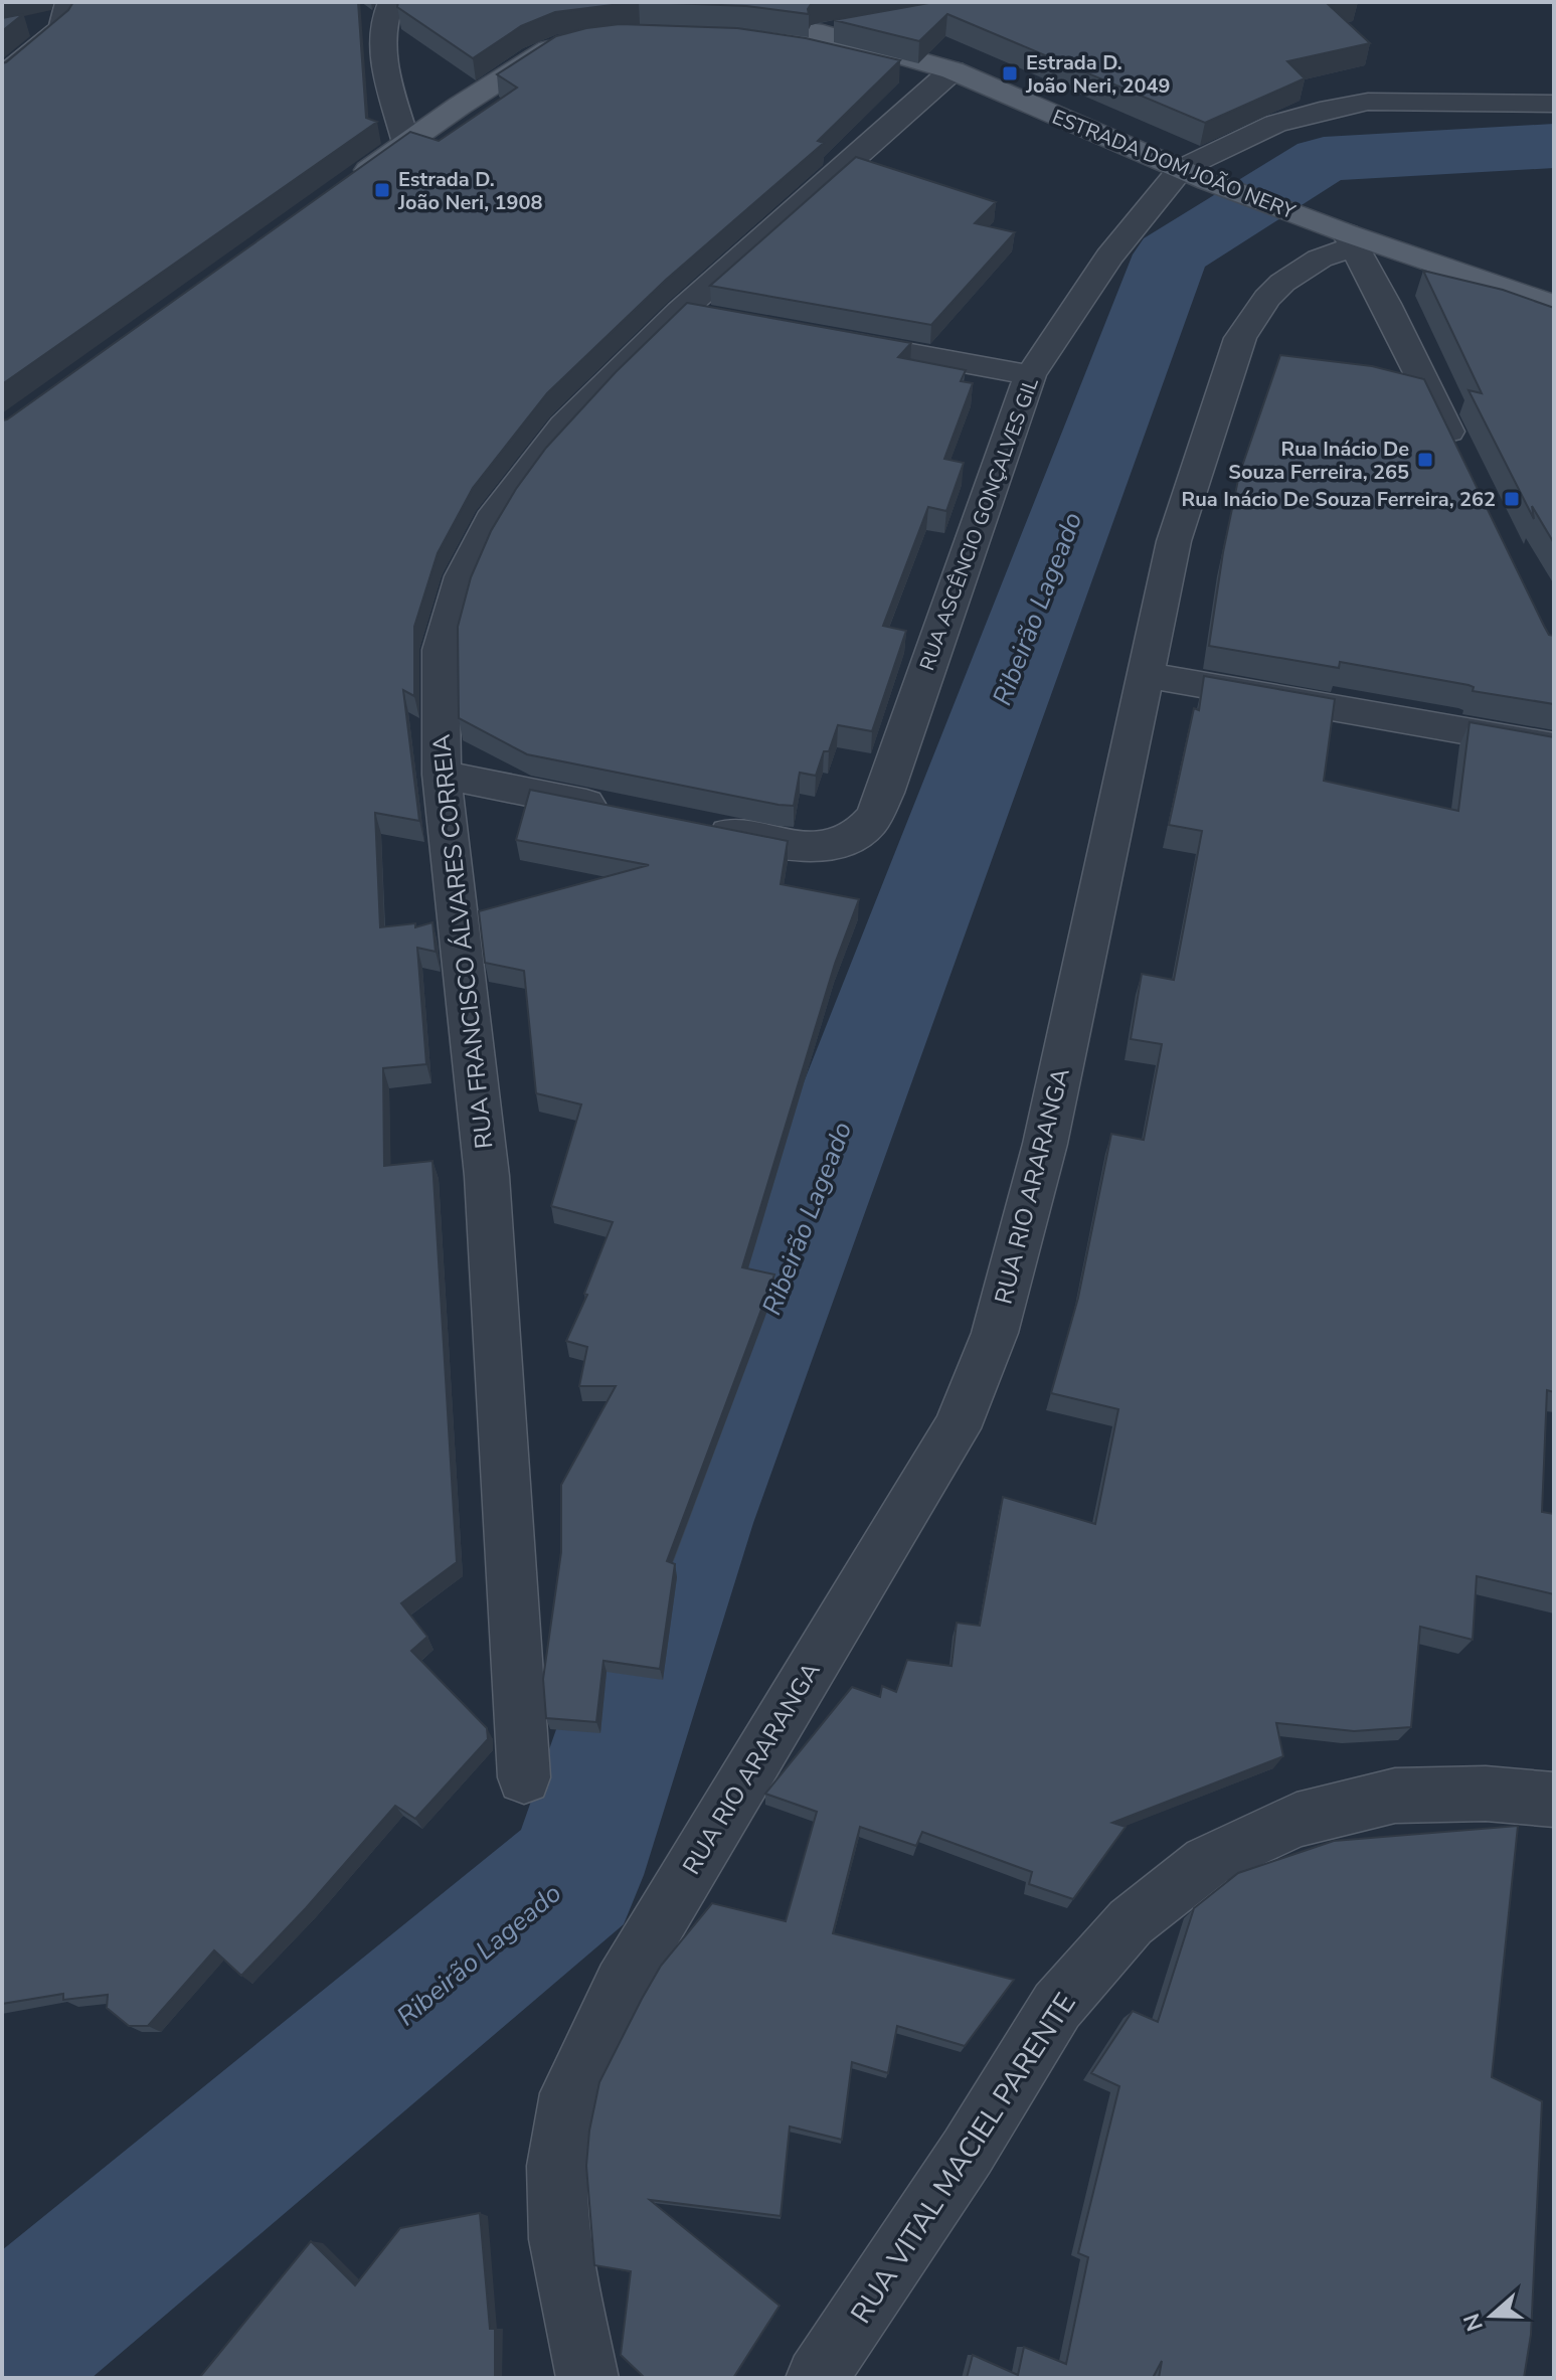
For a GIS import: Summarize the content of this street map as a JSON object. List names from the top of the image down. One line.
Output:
{"streets":{"main road":["ESTRADA DOM JOÃO NERY"],"street":["RUA ASCÊNCIO GONÇALVES GIL","RUA FRANCISCO ÁLVARES CORREIA","RUA RIO ARARANGA","RUA VITAL MACIEL PARENTE"]},"crossings":[["ESTRADA DOM JOÃO NERY","RUA ASCÊNCIO GONÇALVES GIL"],["ESTRADA DOM JOÃO NERY","RUA FRANCISCO ÁLVARES CORREIA"],["ESTRADA DOM JOÃO NERY","RUA RIO ARARANGA"]],"water":["Ribeirão Lageado"],"places":{"transit":["Estrada D. João Neri, 2049","Estrada D. João Neri, 1908","Rua Inácio De Souza Ferreira, 265","Rua Inácio De Souza Ferreira, 262"]},"north":"left"}
